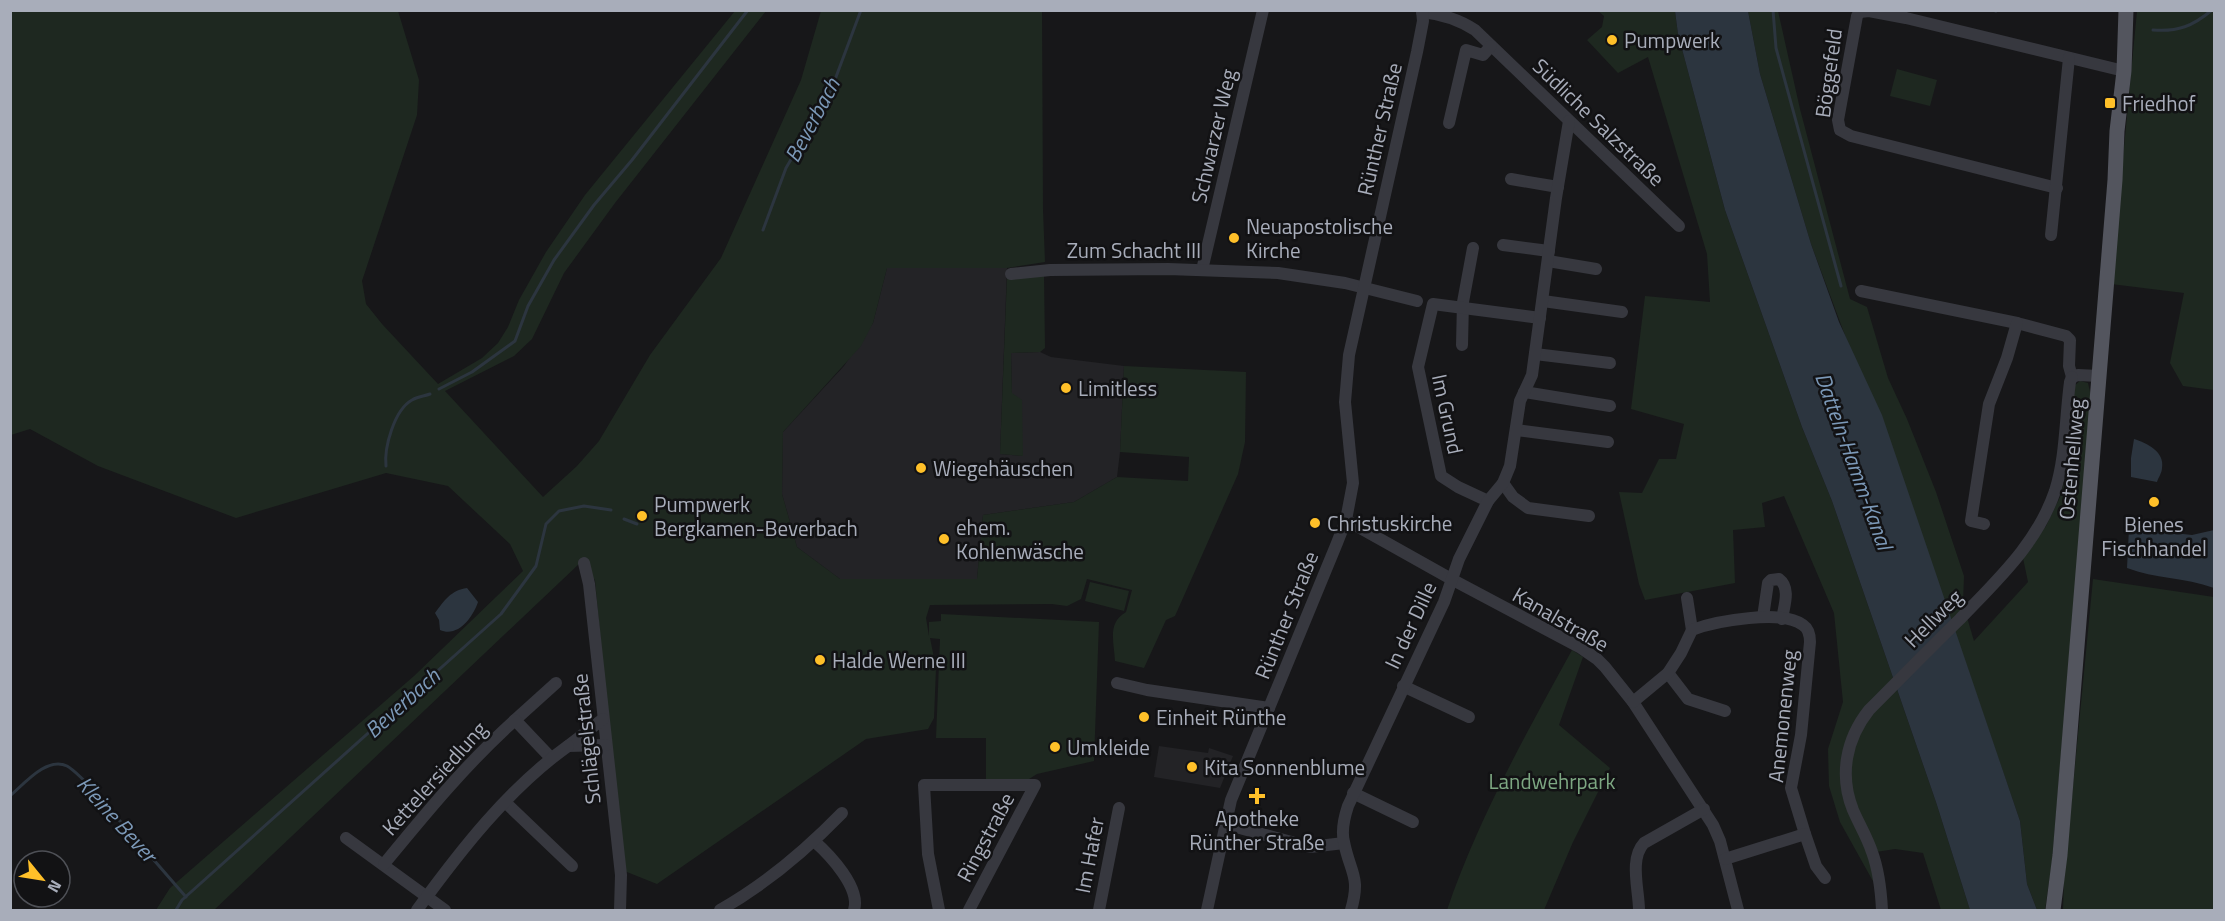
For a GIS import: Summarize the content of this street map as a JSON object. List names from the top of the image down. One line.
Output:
{"streets":{"main road":["Ostenhellweg"],"street":["Böggefeld","Südliche Salzstraße","Rünther Straße","Schwarzer Weg","Zum Schacht III","Im Grund","Hellweg","Kanalstraße","In der Dille","Anemonenweg","Schlägelstraße","Kettelersiedlung","Ringstraße","Im Hafer"]},"crossings":[["Böggefeld","Ostenhellweg"],["Südliche Salzstraße","Rünther Straße"],["Rünther Straße","Zum Schacht III"],["Rünther Straße","Kanalstraße"],["Schwarzer Weg","Zum Schacht III"],["Im Grund","In der Dille"],["Kanalstraße","In der Dille"]],"water":["Beverbach","Datteln-Hamm-Kanal","Kleine Bever"],"parks":["Landwehrpark"],"places":{"other":["Pumpwerk","Neuapostolische Kirche","Limitless","Wiegehäuschen","Bienes Fischhandel","Pumpwerk Bergkamen-Beverbach","Christuskirche","ehem. Kohlenwäsche","Halde Werne III","Einheit Rünthe","Umkleide","Kita Sonnenblume"],"transit":["Friedhof"],"health":["Apotheke Rünther Straße"]},"north":"bottom right"}
